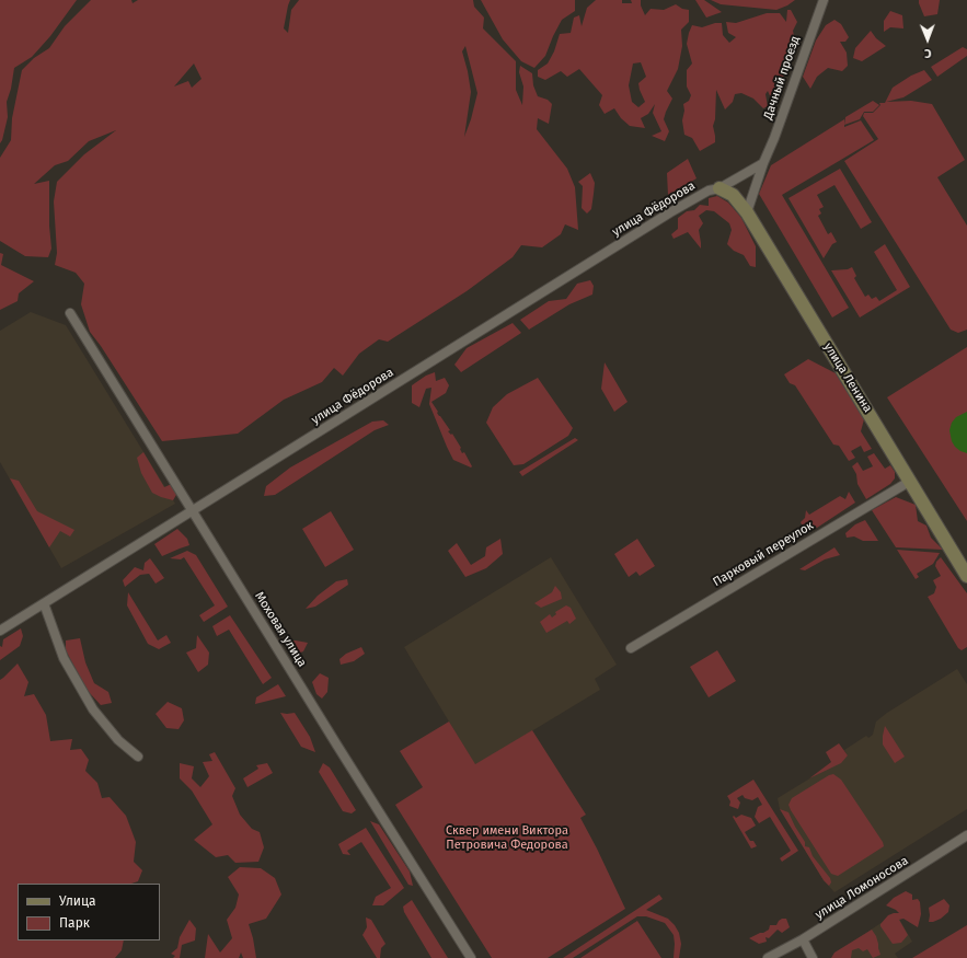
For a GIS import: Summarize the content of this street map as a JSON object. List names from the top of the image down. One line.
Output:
{"streets":{"street":["Дачный проезд","улица Фёдорова","улица Ленина","Парковый переулок","Моховая улица","улица Ломоносова"]},"crossings":[["Дачный проезд","улица Фёдорова"],["Дачный проезд","улица Ленина"],["улица Фёдорова","улица Ленина"],["улица Фёдорова","Моховая улица"],["улица Ленина","Парковый переулок"]],"parks":["Сквер имени Виктора Петровича Федорова"],"legend":["Улица","Парк"],"north":"bottom"}
